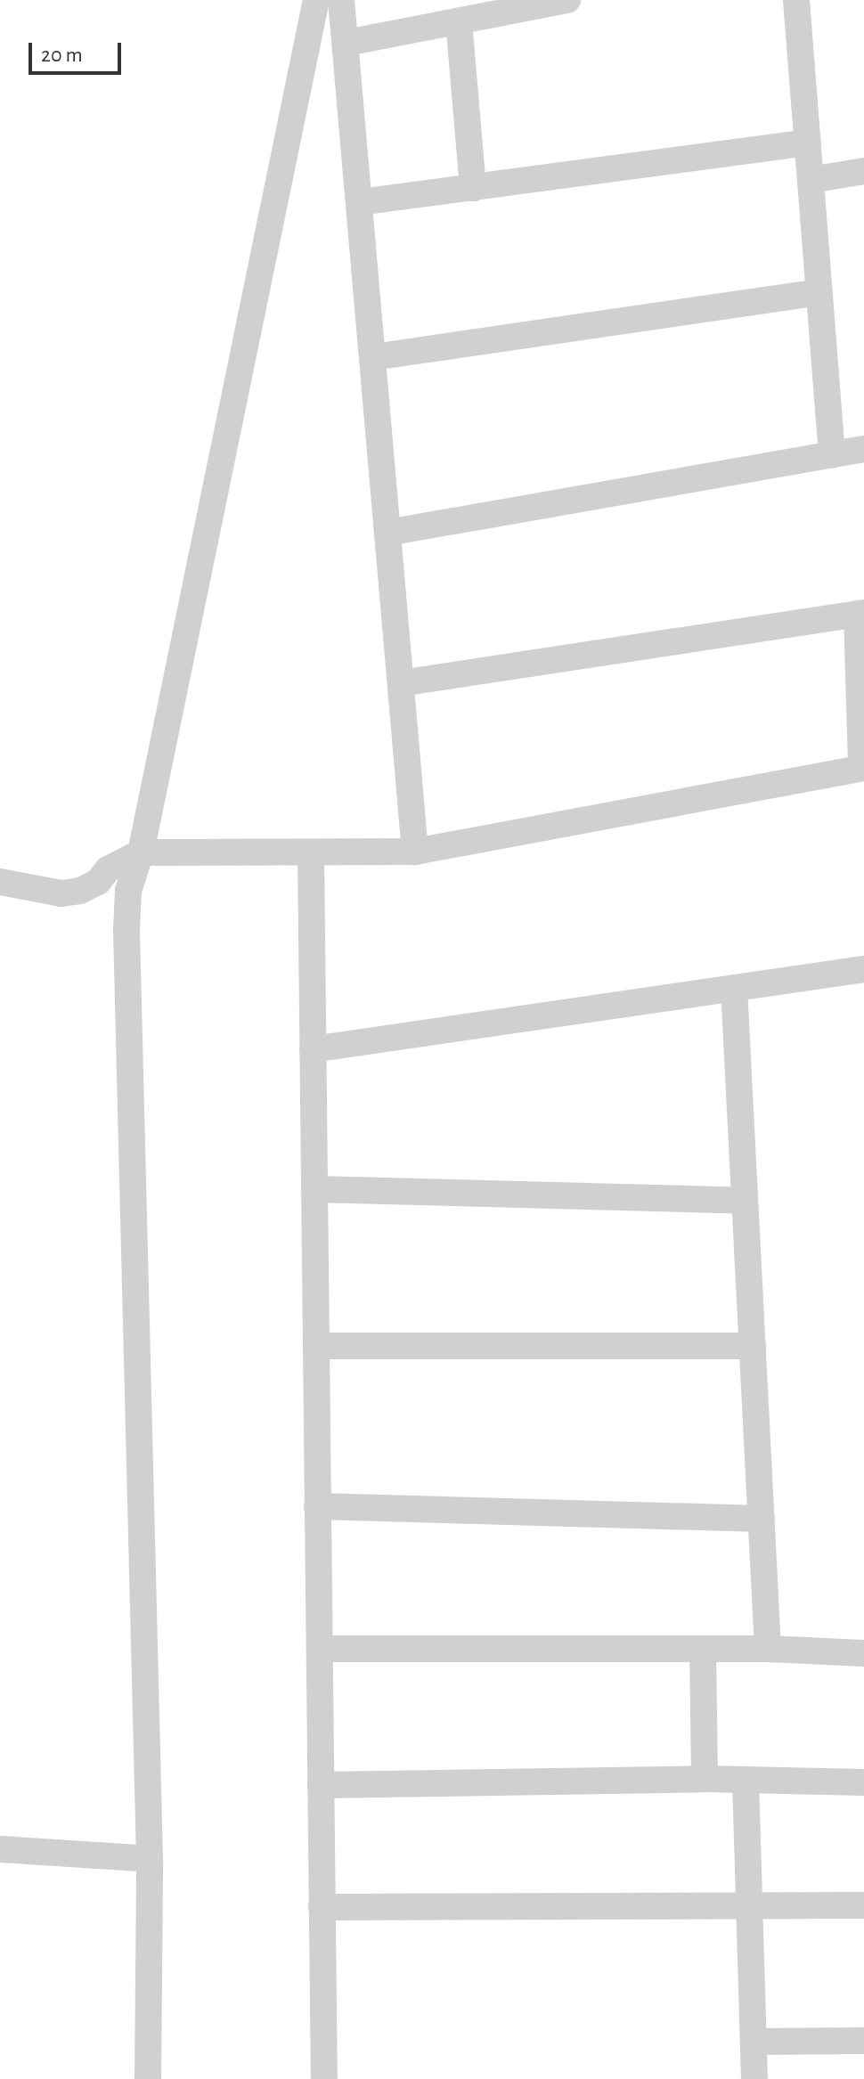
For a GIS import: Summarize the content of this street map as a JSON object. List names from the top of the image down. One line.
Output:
{"scale_bar":"20 m"}
